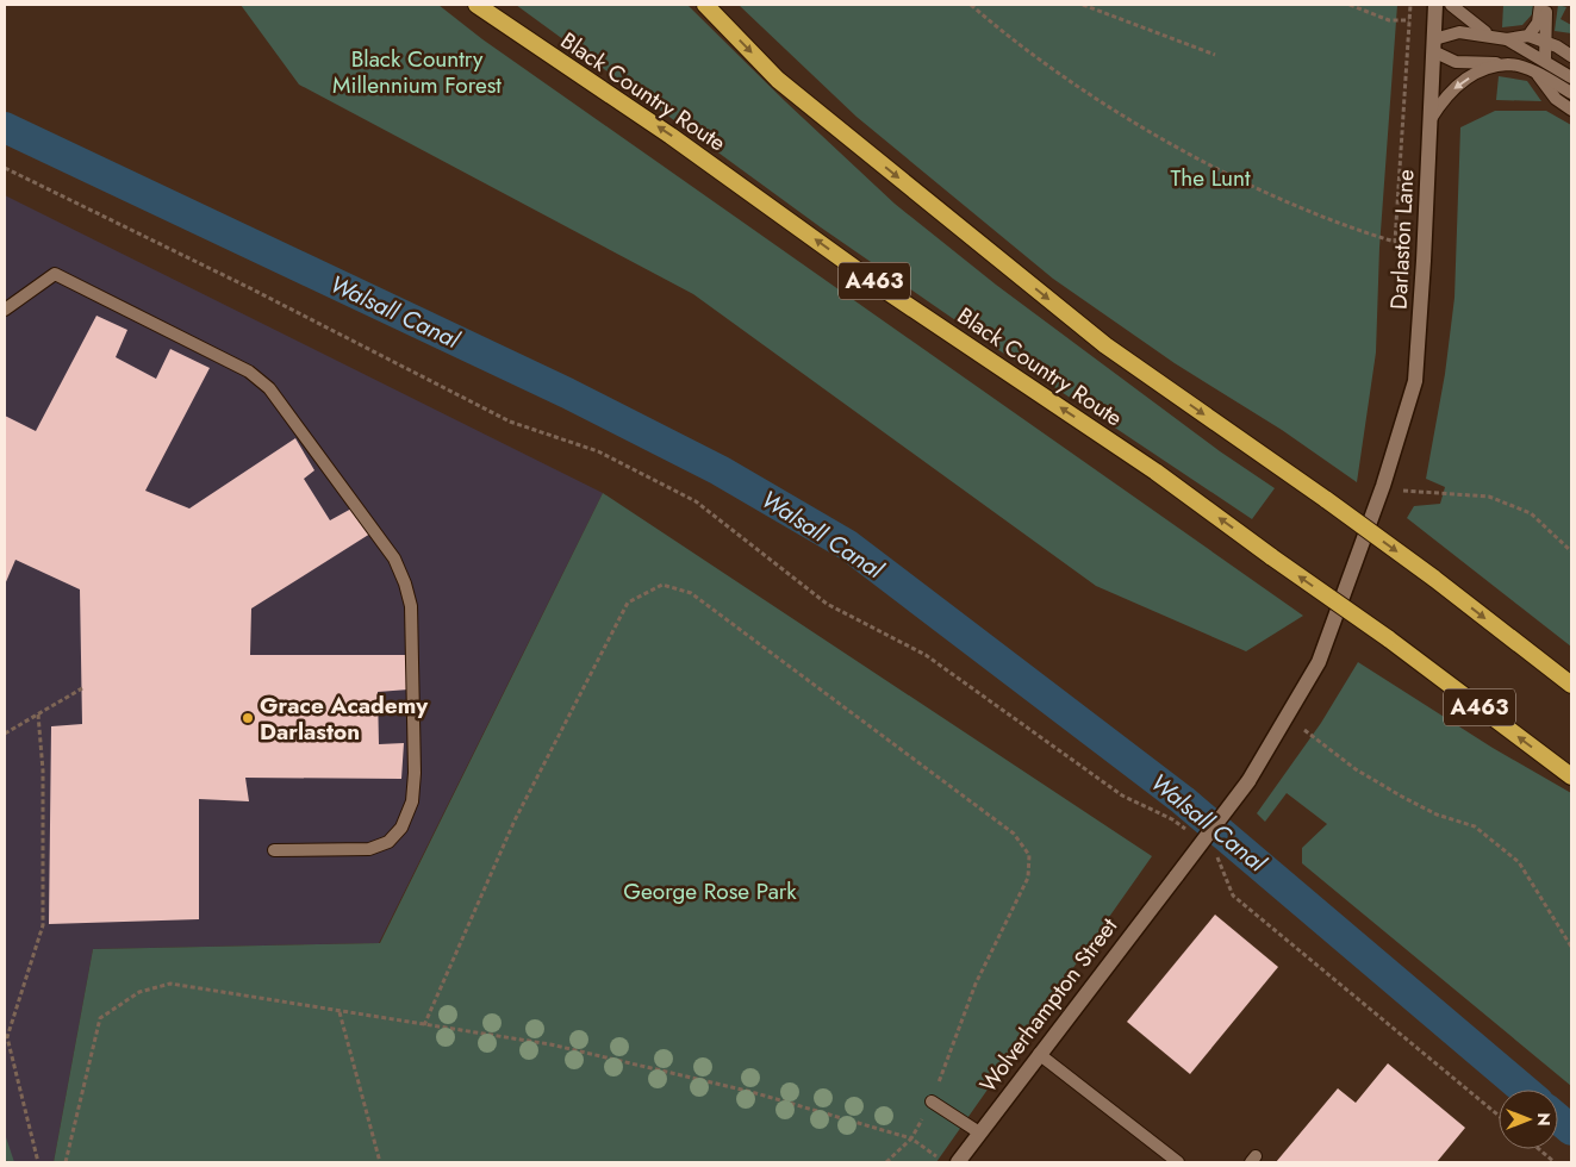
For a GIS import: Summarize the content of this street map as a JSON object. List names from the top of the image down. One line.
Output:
{"streets":{"highway":["Black Country Route","A463"],"street":["Darlaston Lane","Wolverhampton Street"]},"water":["Walsall Canal"],"parks":["Black Country Millennium Forest","The Lunt","George Rose Park"],"places":["Grace Academy Darlaston"],"north":"right"}
